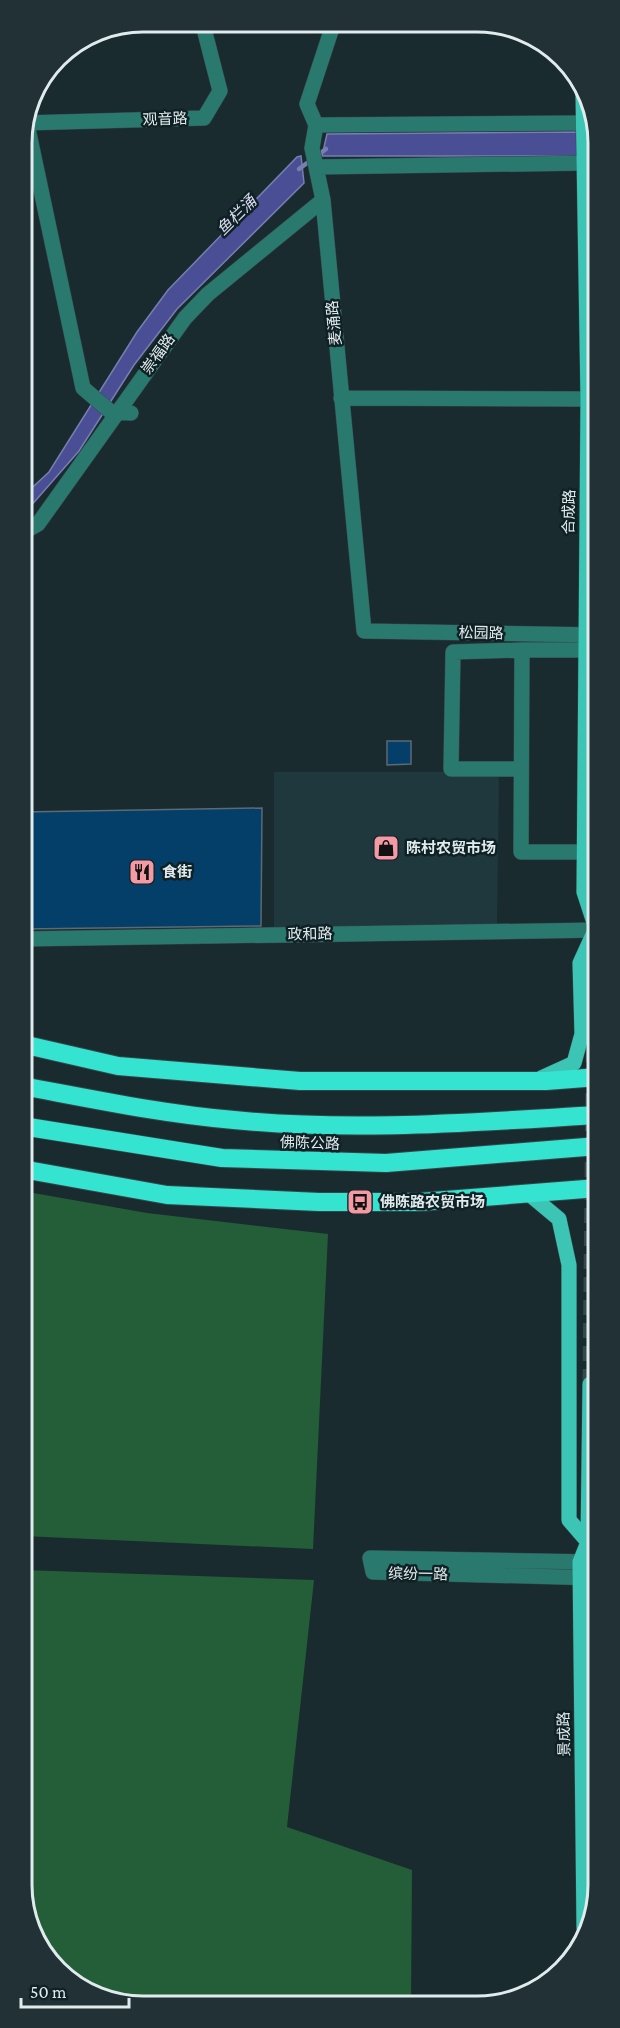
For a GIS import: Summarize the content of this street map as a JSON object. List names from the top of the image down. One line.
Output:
{"streets":{"highway":["佛陈公路"],"main road":["合成路","景成路"],"street":["观音路","麦涌路","崇福路","松园路","政和路","缤纷一路"]},"crossings":[["麦涌路","崇福路"],["麦涌路","松园路"]],"water":["鱼栏涌"],"places":{"shop":["陈村农贸市场"],"restaurant":["食街"],"bus stop":["佛陈路农贸市场"]},"scale_bar":"50 m"}
